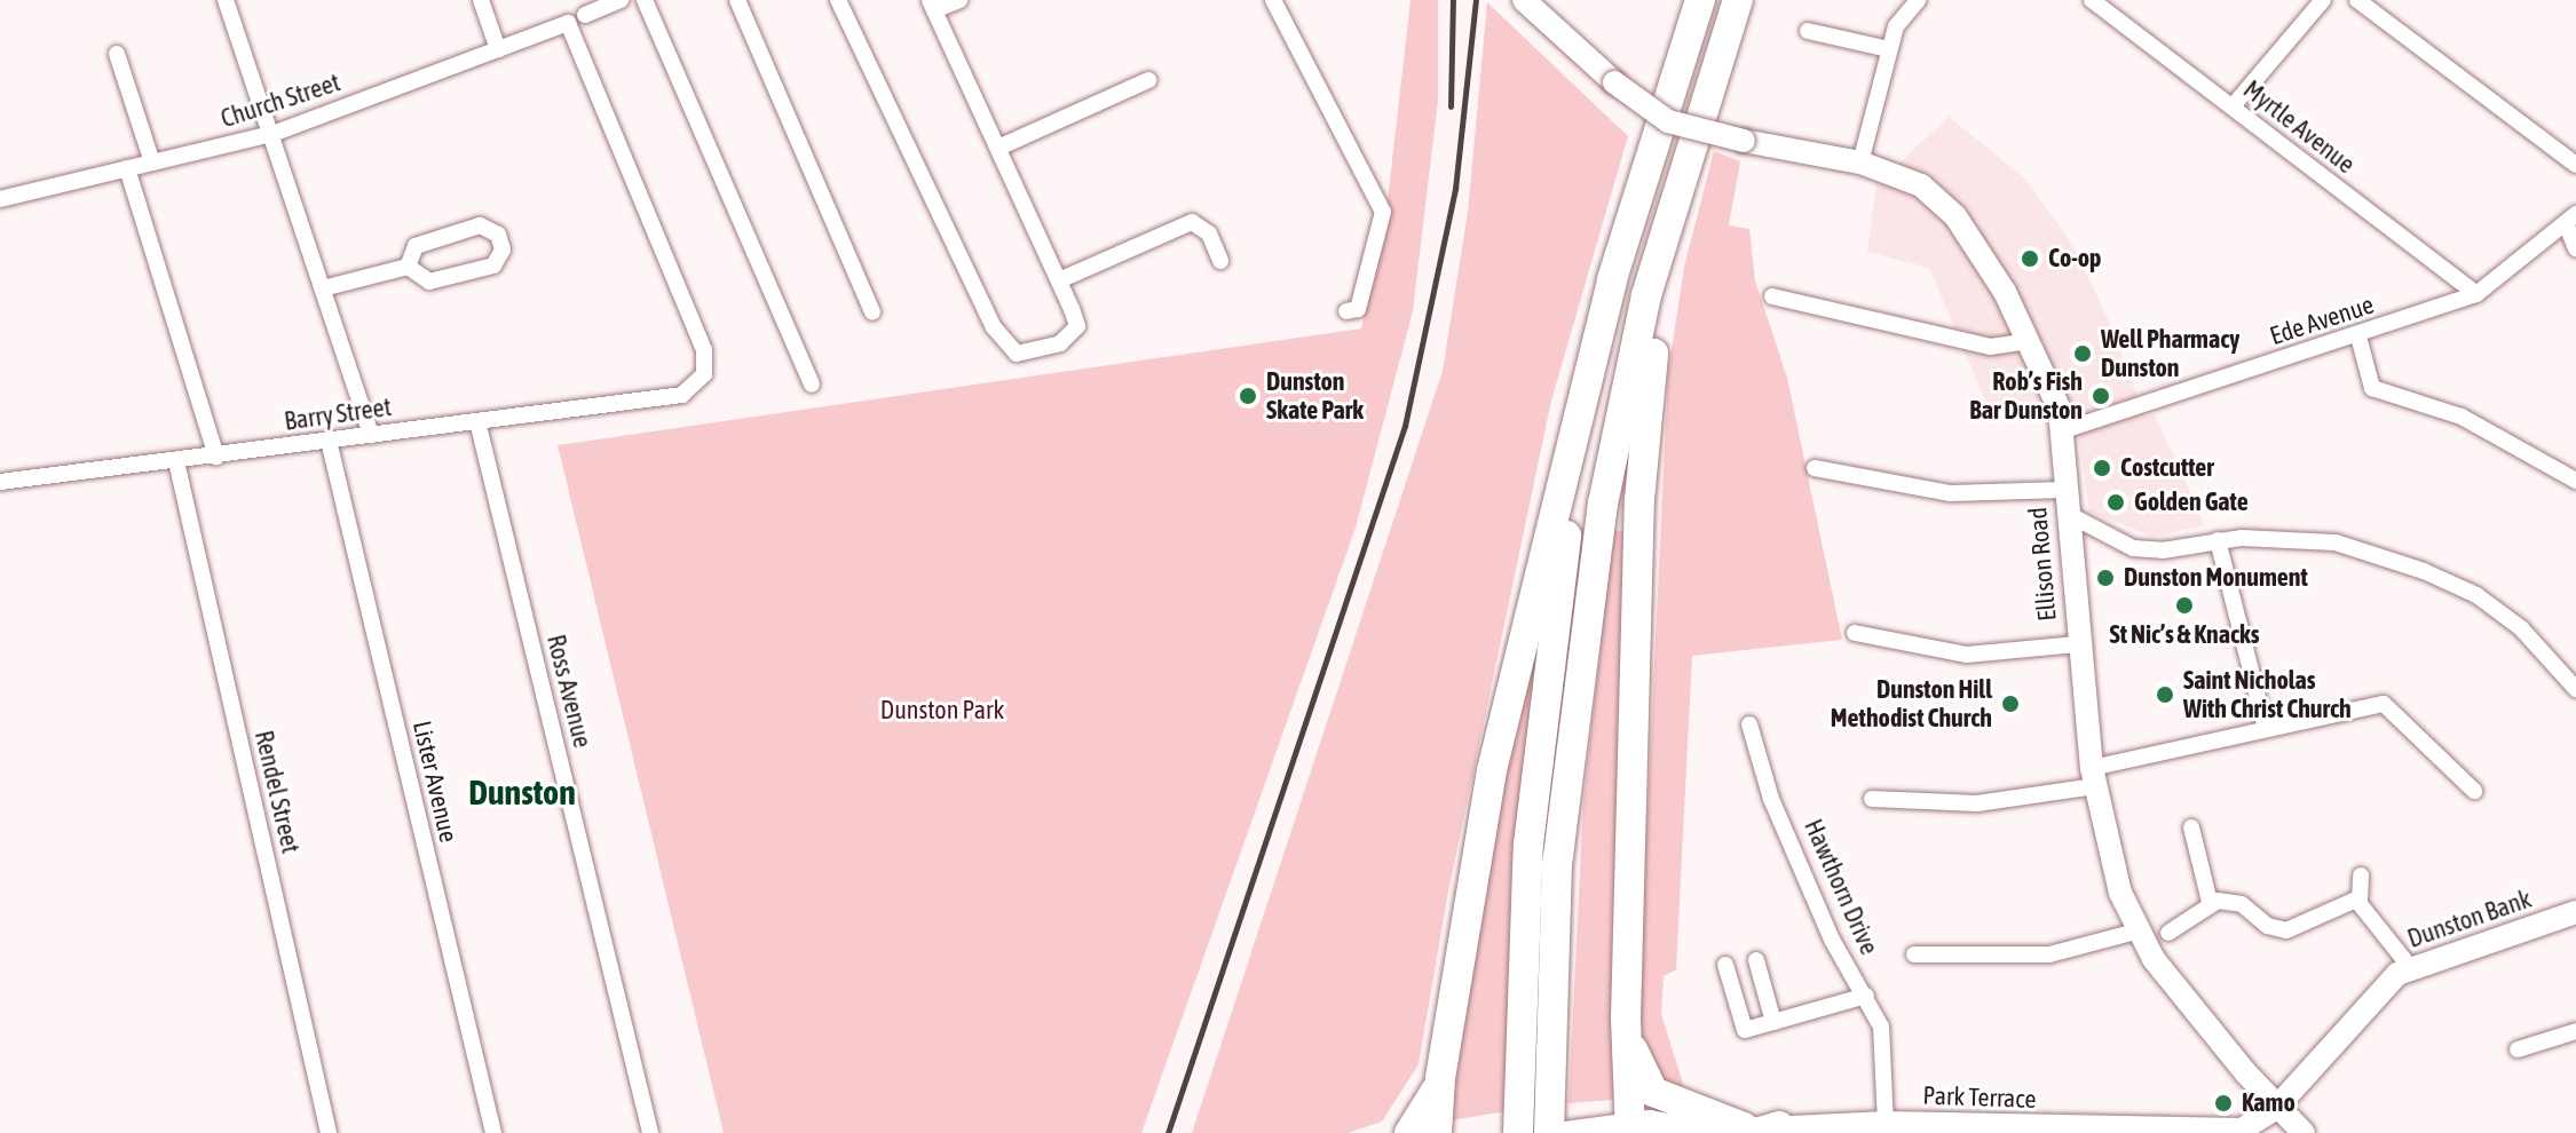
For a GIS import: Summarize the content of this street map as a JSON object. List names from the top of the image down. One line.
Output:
{"streets":{"street":["Church Street","Myrtle Avenue","Ede Avenue","Barry Street","Ellison Road","Ross Avenue","Lister Avenue","Rendel Street","Hawthorn Drive","Dunston Bank","Park Terrace"]},"crossings":[["Church Street","Barry Street"],["Myrtle Avenue","Ede Avenue"],["Ede Avenue","Ellison Road"],["Barry Street","Ross Avenue"],["Barry Street","Lister Avenue"],["Barry Street","Rendel Street"],["Ellison Road","Dunston Bank"],["Ellison Road","Park Terrace"],["Hawthorn Drive","Park Terrace"],["Dunston Bank","Park Terrace"]],"districts":["Dunston"],"parks":["Dunston Park"],"places":["Co-op","Well Pharmacy Dunston","Dunston Skate Park","Rob’s Fish Bar Dunston","Costcutter","Golden Gate","Dunston Monument","St Nic’s & Knacks","Saint Nicholas With Christ Church","Dunston Hill Methodist Church","Kamo"]}
